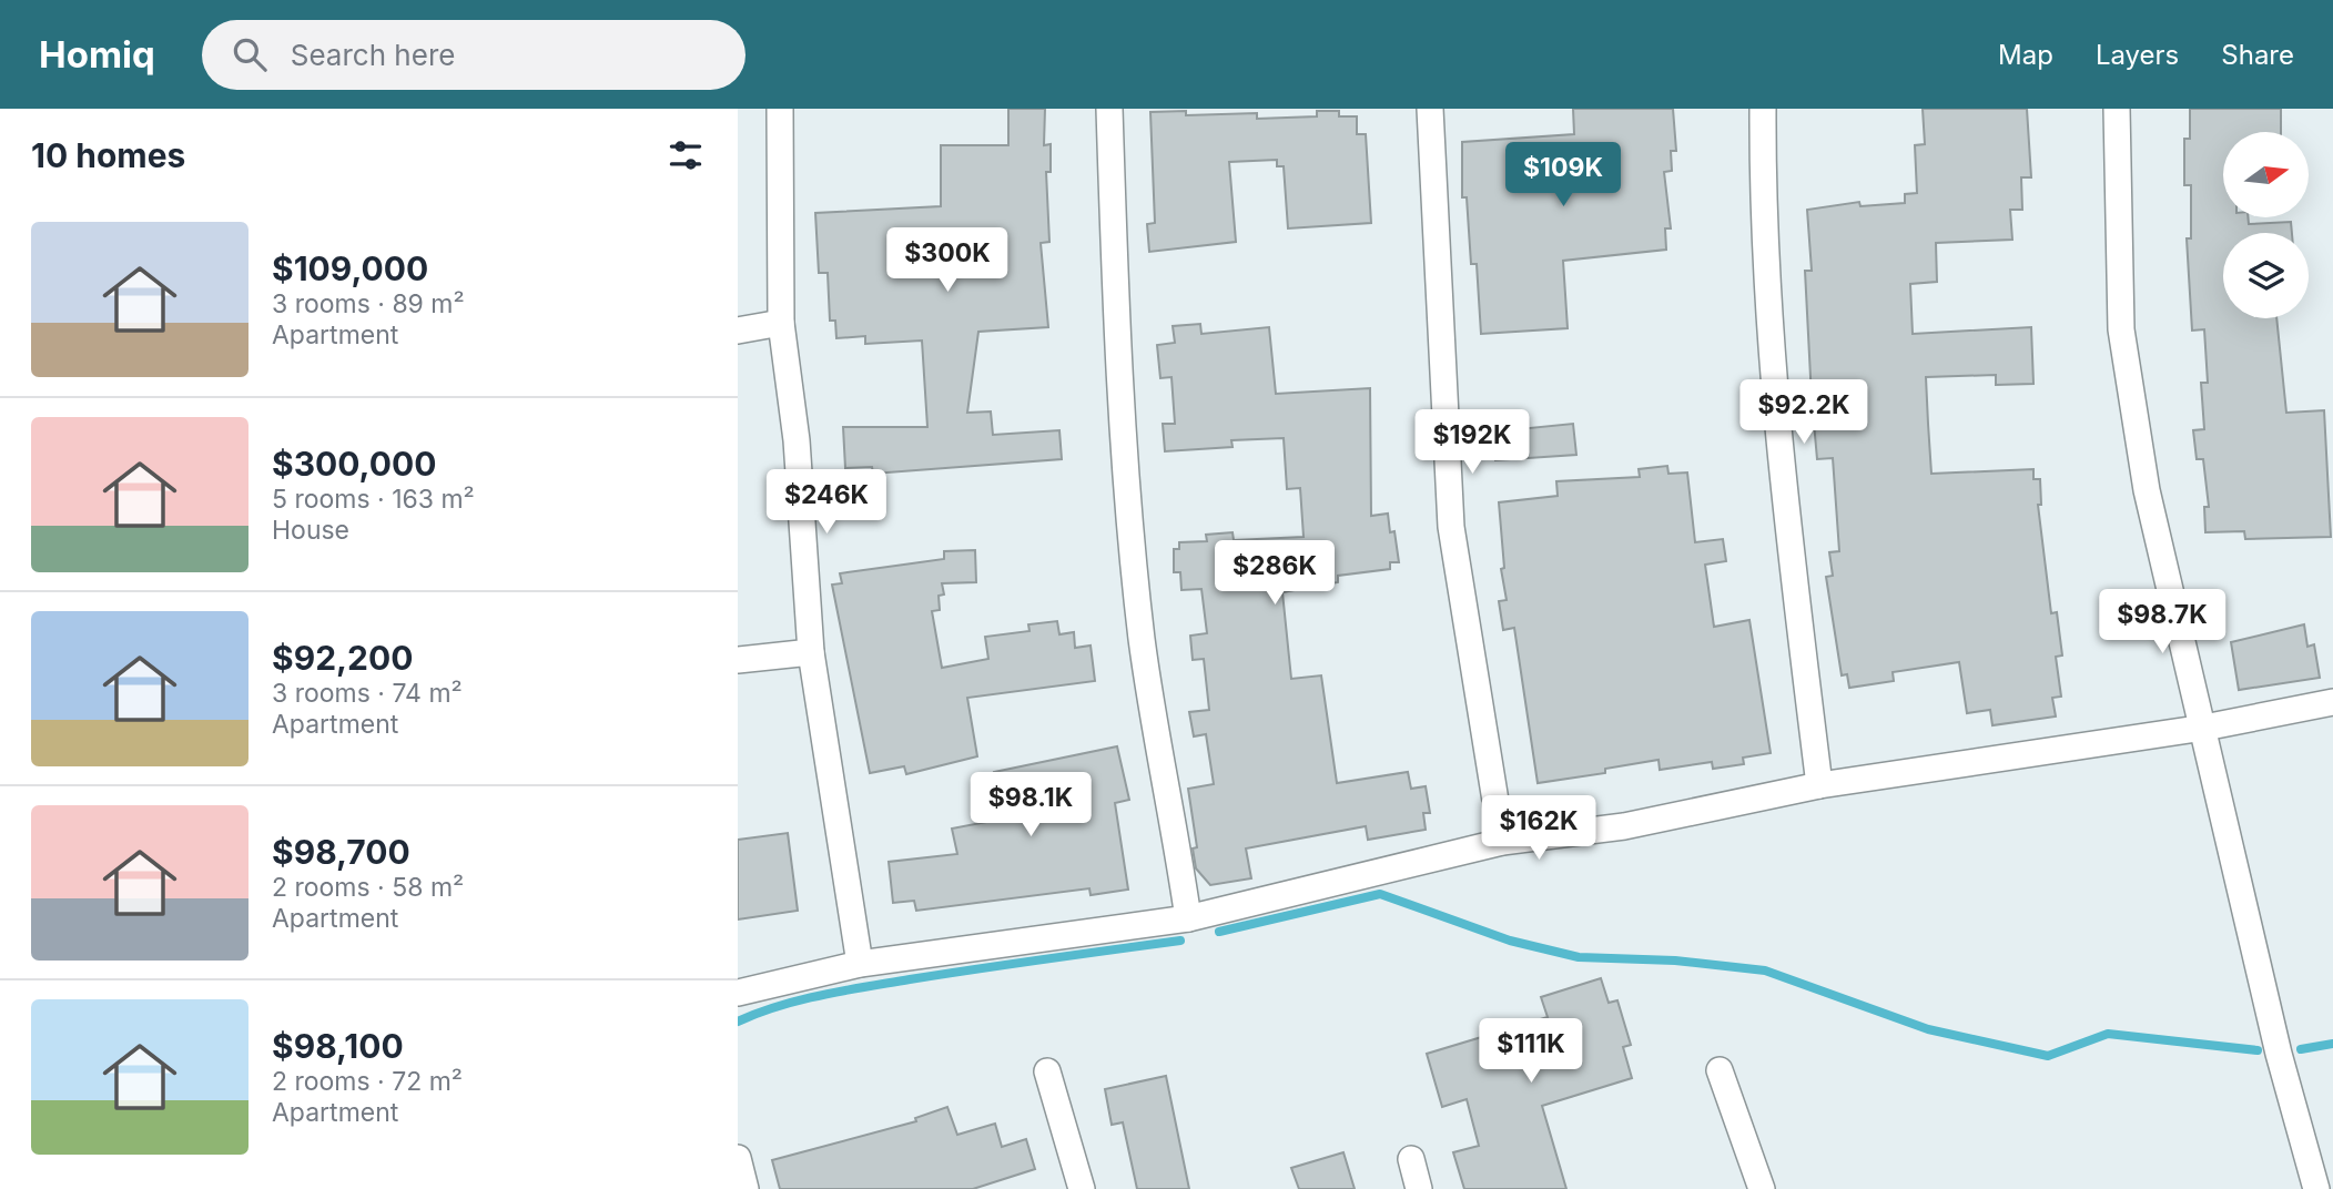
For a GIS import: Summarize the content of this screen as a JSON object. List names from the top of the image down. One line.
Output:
{"north":"right","page":{"header":"Homiq","search":"Search here","nav":["Map","Layers","Share"],"heading":"10 homes","price":["$109K","$300K","$92.2K","$192K","$246K","$286K","$98.7K","$98.1K","$162K","$111K"],"list":[{"name":"$109,000","note":"3 rooms · 89 m² · Apartment"},{"name":"$300,000","note":"5 rooms · 163 m² · House"},{"name":"$92,200","note":"3 rooms · 74 m² · Apartment"},{"name":"$98,700","note":"2 rooms · 58 m² · Apartment"},{"name":"$98,100","note":"2 rooms · 72 m² · Apartment"}]}}
